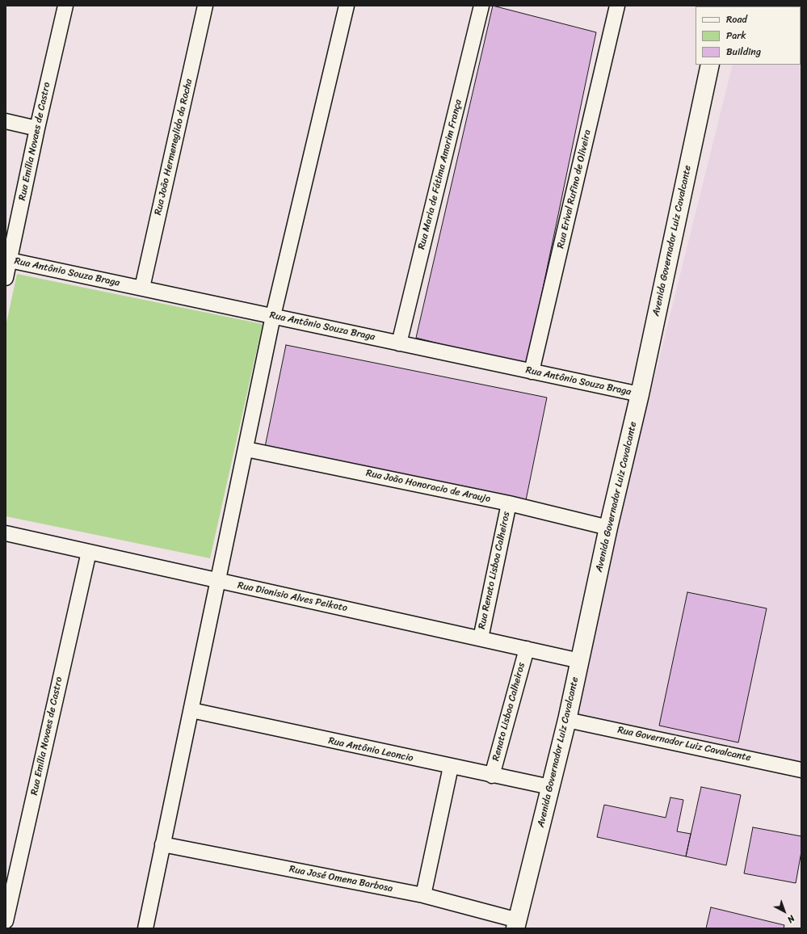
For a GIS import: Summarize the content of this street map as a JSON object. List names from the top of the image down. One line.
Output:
{"streets":{"street":["Rua Emília Novaes de Castro","Rua João Hermeneglido da Rocha","Rua Maria de Fátima Amorim França","Rua Erival Rufino de Oliveira","Avenida Governador Luiz Cavalcante","Rua Antônio Souza Braga","Rua João Honoracio de Araujo","Rua Renato Lisboa Calheiros","Rua Dionisio Alves Peikoto","Renato Lisboa Calheiros","Rua Governador Luiz Cavalcante","Rua Antônio Leoncio","Rua José Omena Barbosa"]},"crossings":[["Rua Emília Novaes de Castro","Rua Antônio Souza Braga"],["Rua Emília Novaes de Castro","Rua Dionisio Alves Peikoto"],["Rua João Hermeneglido da Rocha","Rua Antônio Souza Braga"],["Rua Maria de Fátima Amorim França","Rua Antônio Souza Braga"],["Rua Erival Rufino de Oliveira","Rua Antônio Souza Braga"],["Avenida Governador Luiz Cavalcante","Rua Antônio Souza Braga"],["Avenida Governador Luiz Cavalcante","Rua João Honoracio de Araujo"],["Avenida Governador Luiz Cavalcante","Rua Dionisio Alves Peikoto"],["Avenida Governador Luiz Cavalcante","Rua Governador Luiz Cavalcante"],["Avenida Governador Luiz Cavalcante","Rua Antônio Leoncio"],["Avenida Governador Luiz Cavalcante","Rua José Omena Barbosa"],["Rua João Honoracio de Araujo","Rua Renato Lisboa Calheiros"],["Rua Renato Lisboa Calheiros","Rua Dionisio Alves Peikoto"],["Rua Dionisio Alves Peikoto","Renato Lisboa Calheiros"],["Renato Lisboa Calheiros","Rua Antônio Leoncio"]],"legend":["Road","Park","Building"],"north":"bottom right"}
